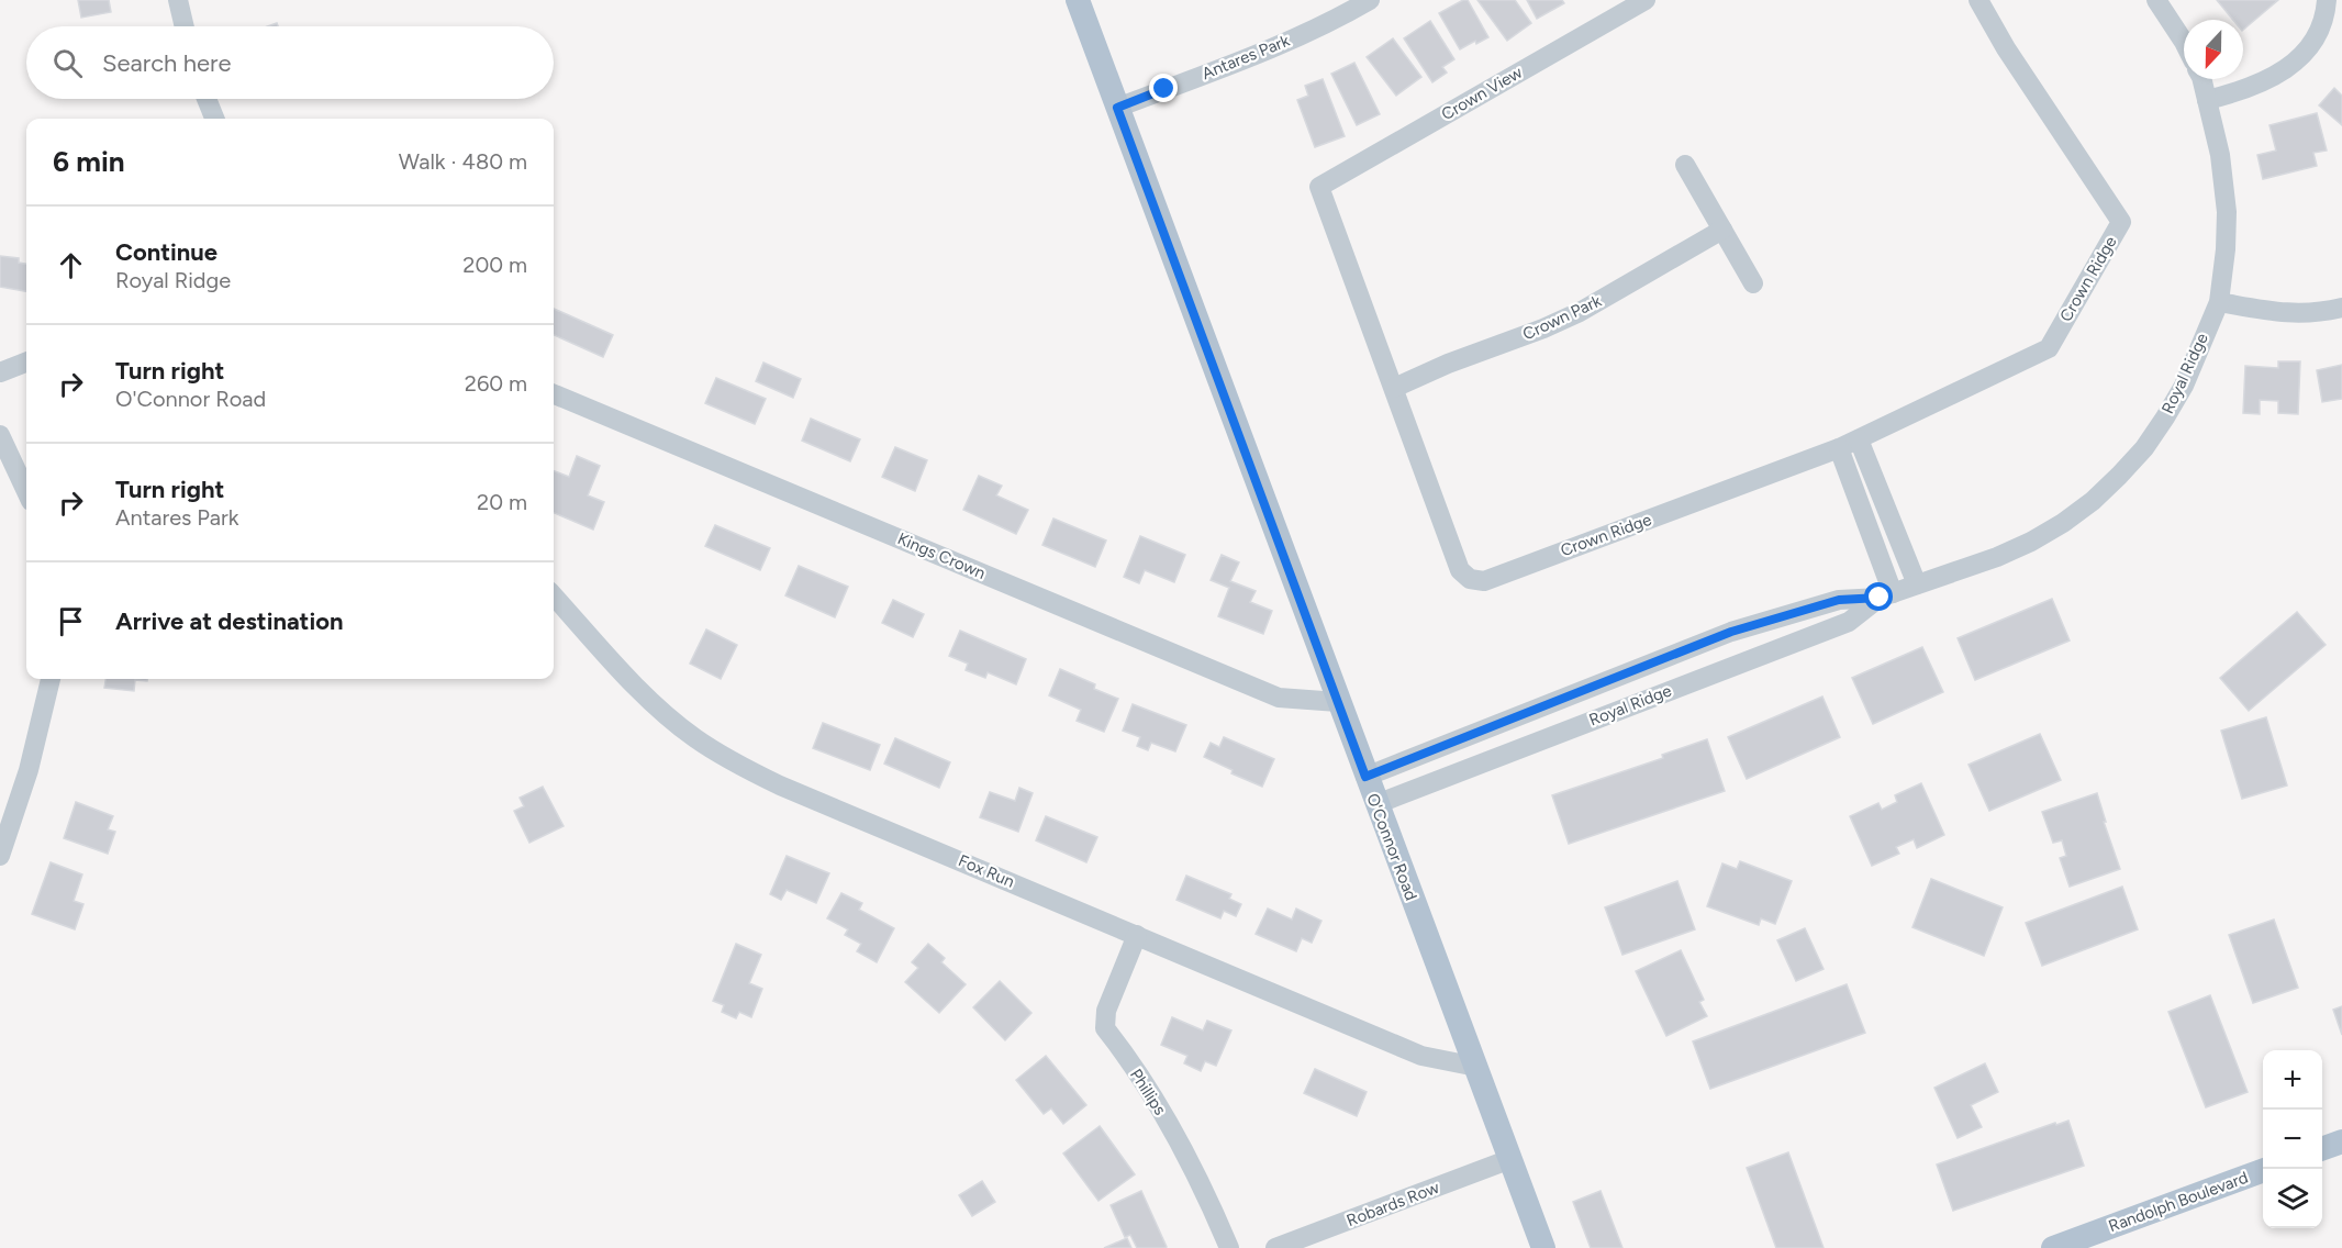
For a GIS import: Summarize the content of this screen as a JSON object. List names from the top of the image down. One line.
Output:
{"streets":{"main road":["O'Connor Road","Randolph Boulevard"],"street":["Antares Park","Crown View","Crown Ridge","Crown Park","Royal Ridge","Kings Crown","Fox Run","Phillips","Robards Row"]},"crossings":[["Antares Park","O'Connor Road"],["Crown View","Crown Ridge"],["Crown View","Crown Park"],["Crown Ridge","Crown Park"],["Royal Ridge","O'Connor Road"],["Kings Crown","O'Connor Road"],["O'Connor Road","Fox Run"],["O'Connor Road","Robards Row"],["Fox Run","Phillips"]],"north":"bottom","page":{"search":"Search here","heading":["6 min","Walk · 480 m"],"list":[["Continue","Royal Ridge","200 m"],["Turn right","O'Connor Road","260 m"],["Turn right","Antares Park","20 m"],"Arrive at destination"],"map_buttons":["+","−"]}}
